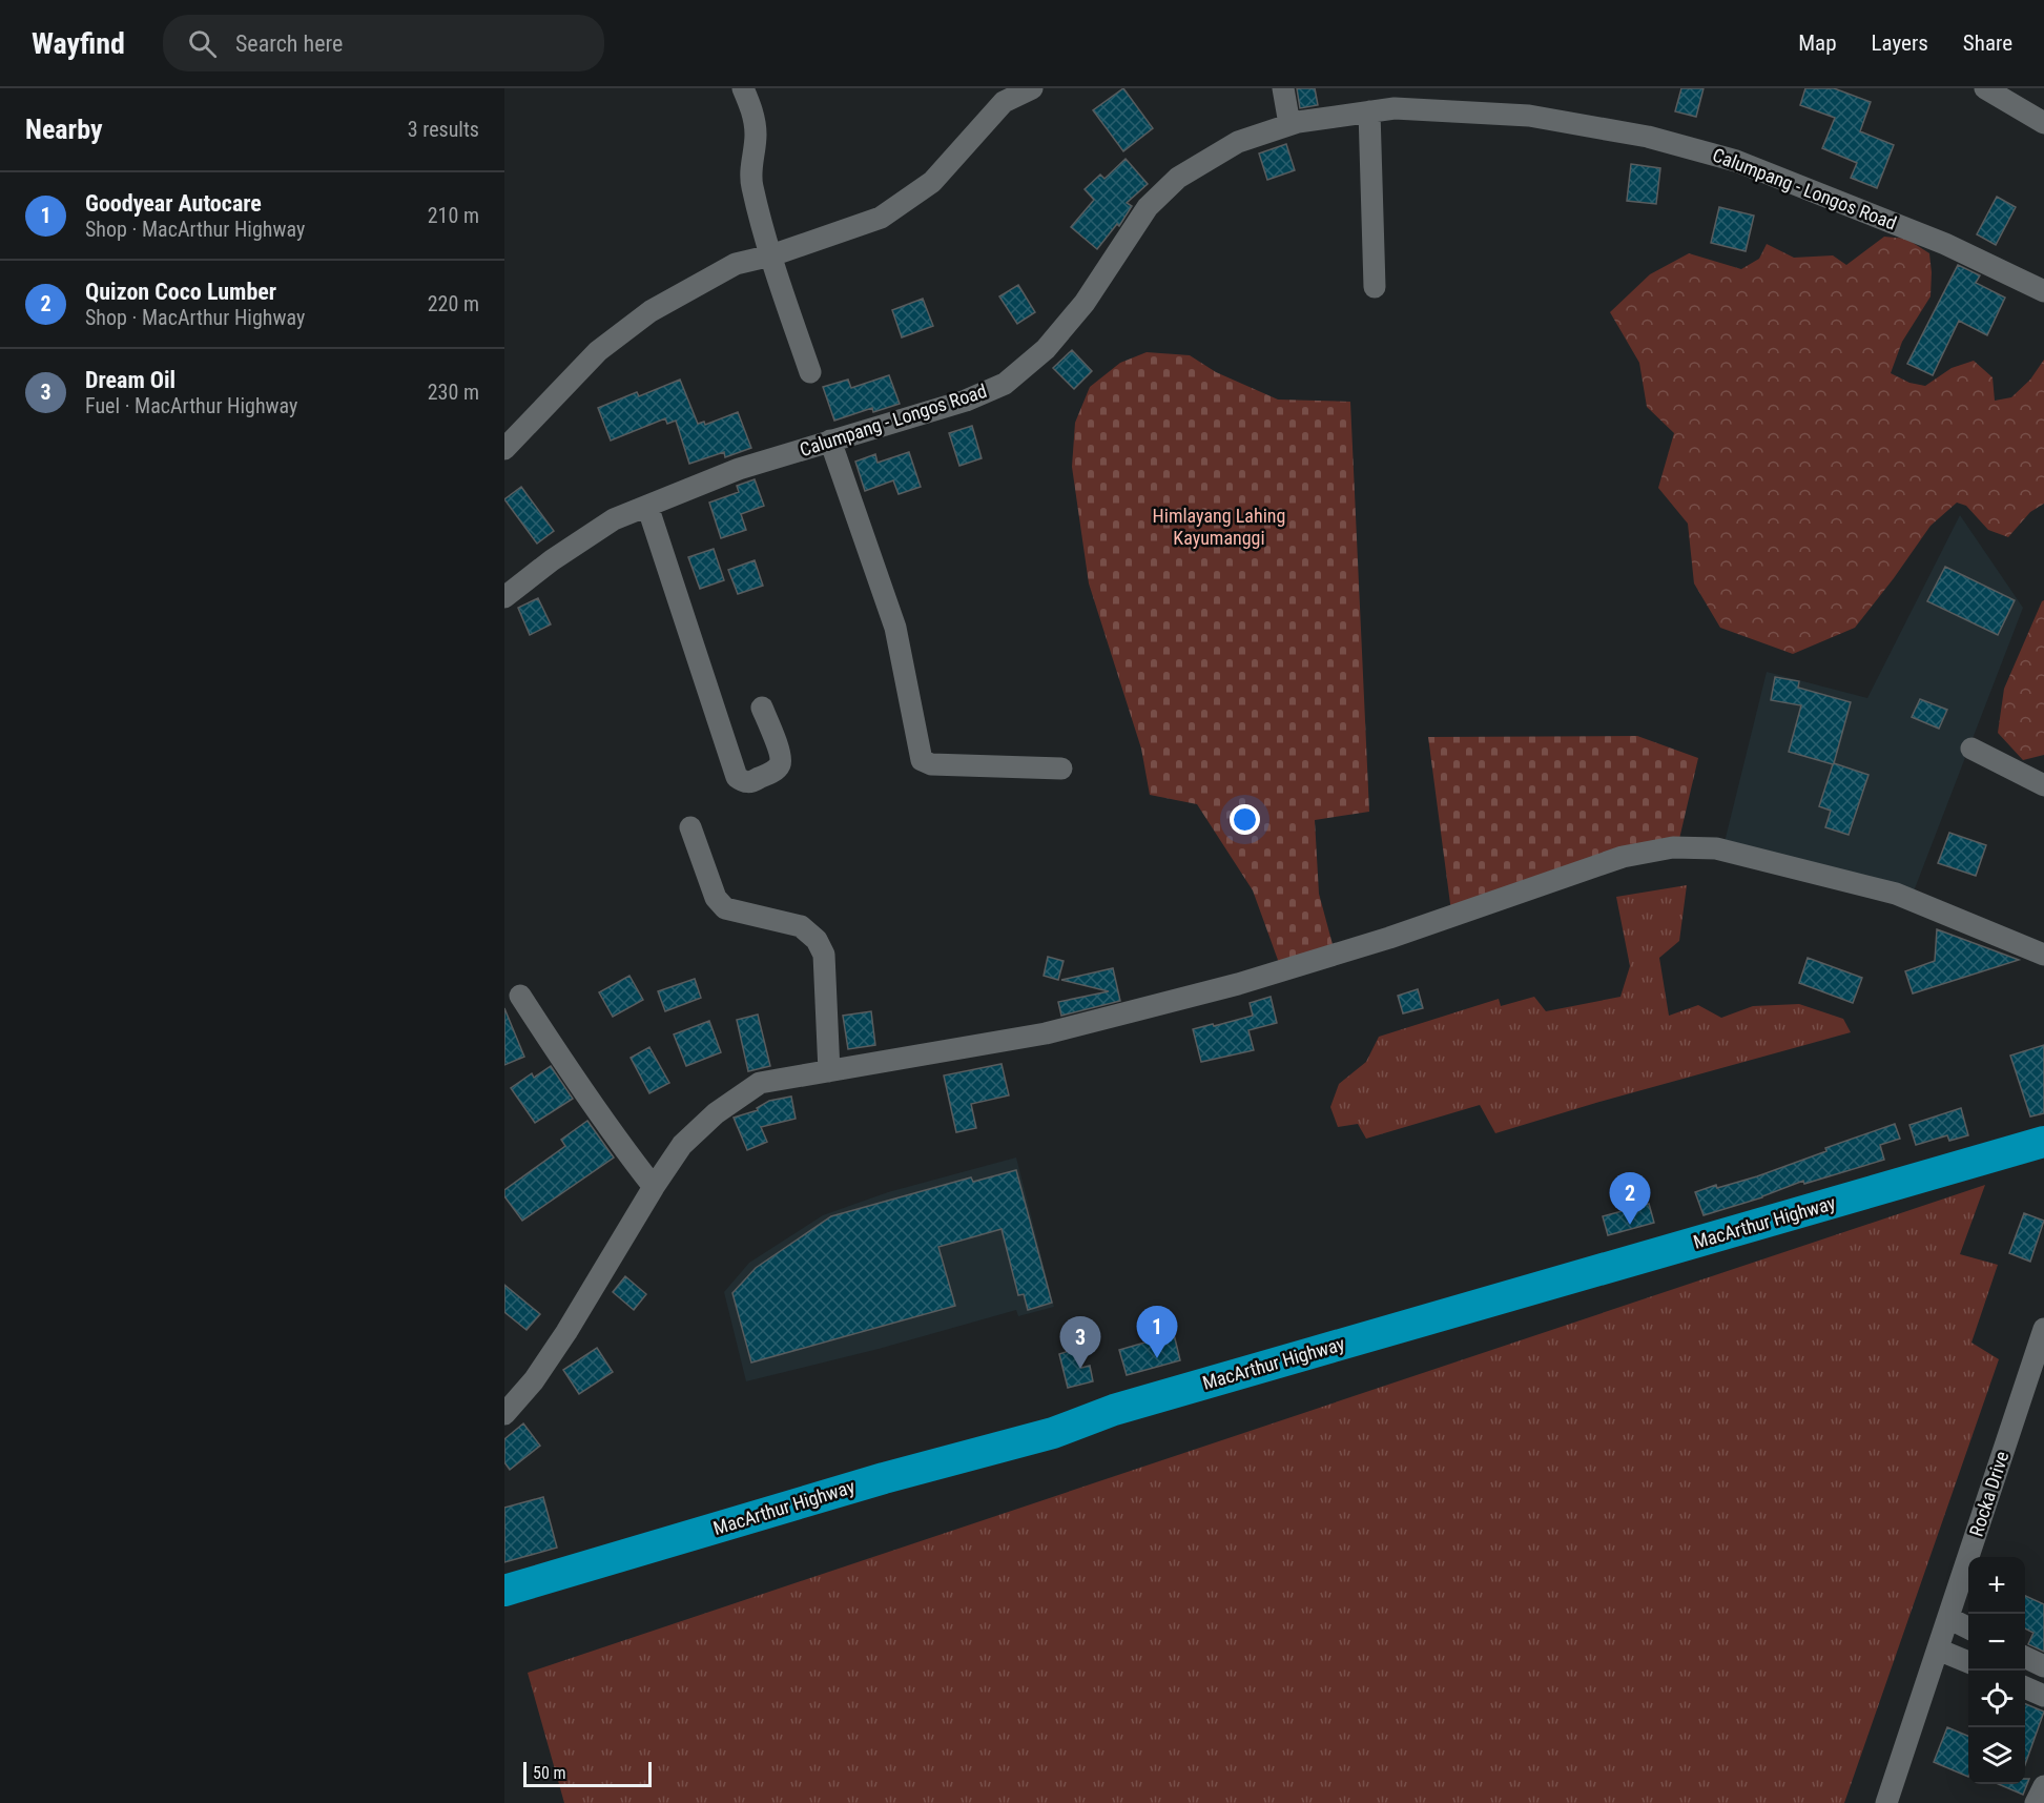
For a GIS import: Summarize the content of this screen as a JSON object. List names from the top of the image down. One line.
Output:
{"streets":{"highway":["MacArthur Highway"],"street":["Calumpang - Longos Road","Rocka Drive"]},"parks":["Himlayang Lahing Kayumanggi"],"scale_bar":"50 m","page":{"header":"Wayfind","search":"Search here","nav":["Map","Layers","Share"],"heading":["Nearby","3 results"],"list":[{"mark":"1","name":"Goodyear Autocare","note":"Shop · MacArthur Highway","value":"210 m"},{"mark":"2","name":"Quizon Coco Lumber","note":"Shop · MacArthur Highway","value":"220 m"},{"mark":"3","name":"Dream Oil","note":"Fuel · MacArthur Highway","value":"230 m"}],"pins":["2","1","3"],"map_buttons":["+","−"],"scale":"50 m"}}
